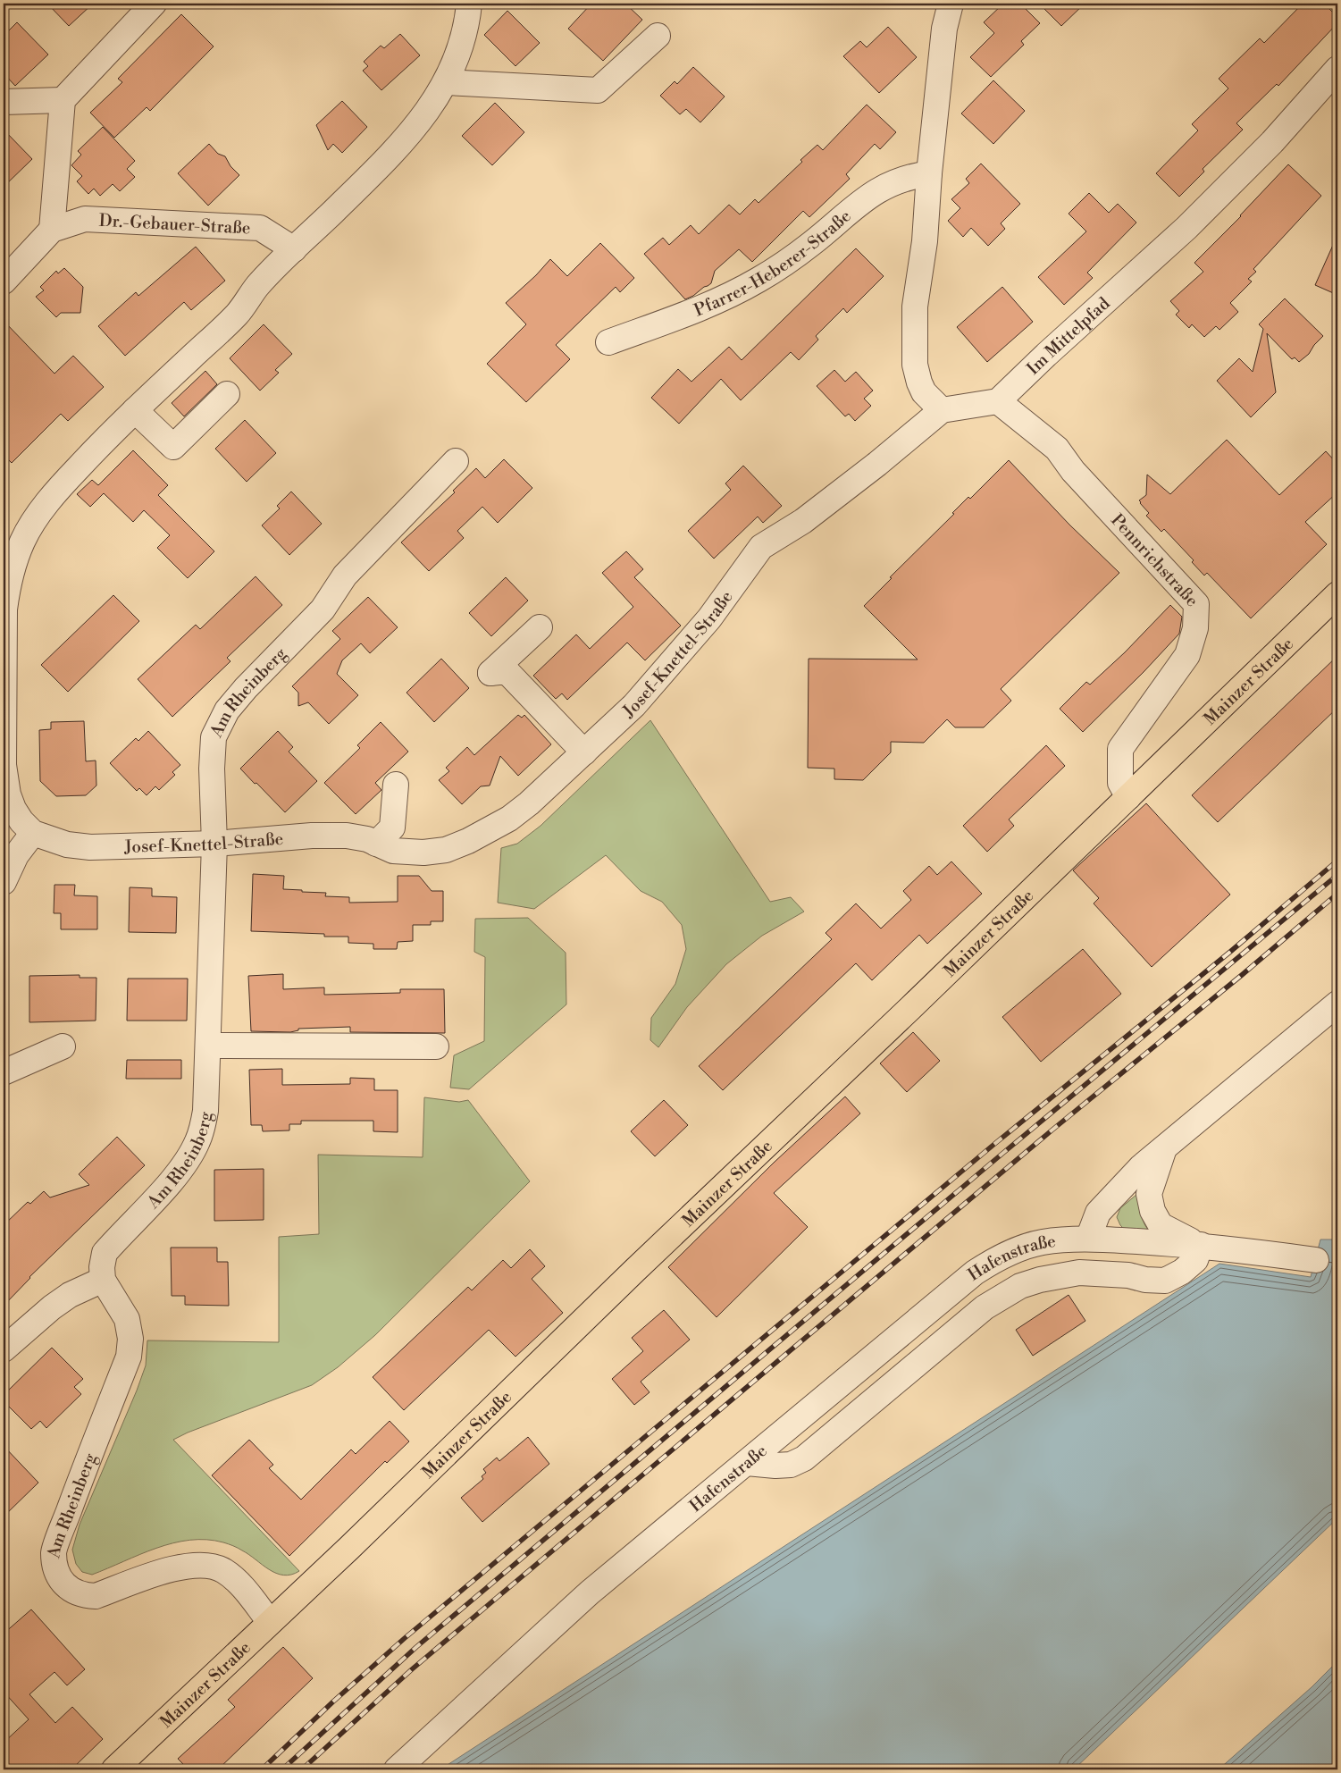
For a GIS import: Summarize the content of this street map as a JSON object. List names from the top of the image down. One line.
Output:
{"streets":{"main road":["Mainzer Straße"],"street":["Dr.-Gebauer-Straße","Pfarrer-Heberer-Straße","Im Mittelpfad","Pennrichstraße","Josef-Knettel-Straße","Am Rheinberg","Hafenstraße"]},"crossings":[["Im Mittelpfad","Pennrichstraße"],["Pennrichstraße","Mainzer Straße"],["Josef-Knettel-Straße","Am Rheinberg"],["Mainzer Straße","Am Rheinberg"]]}
